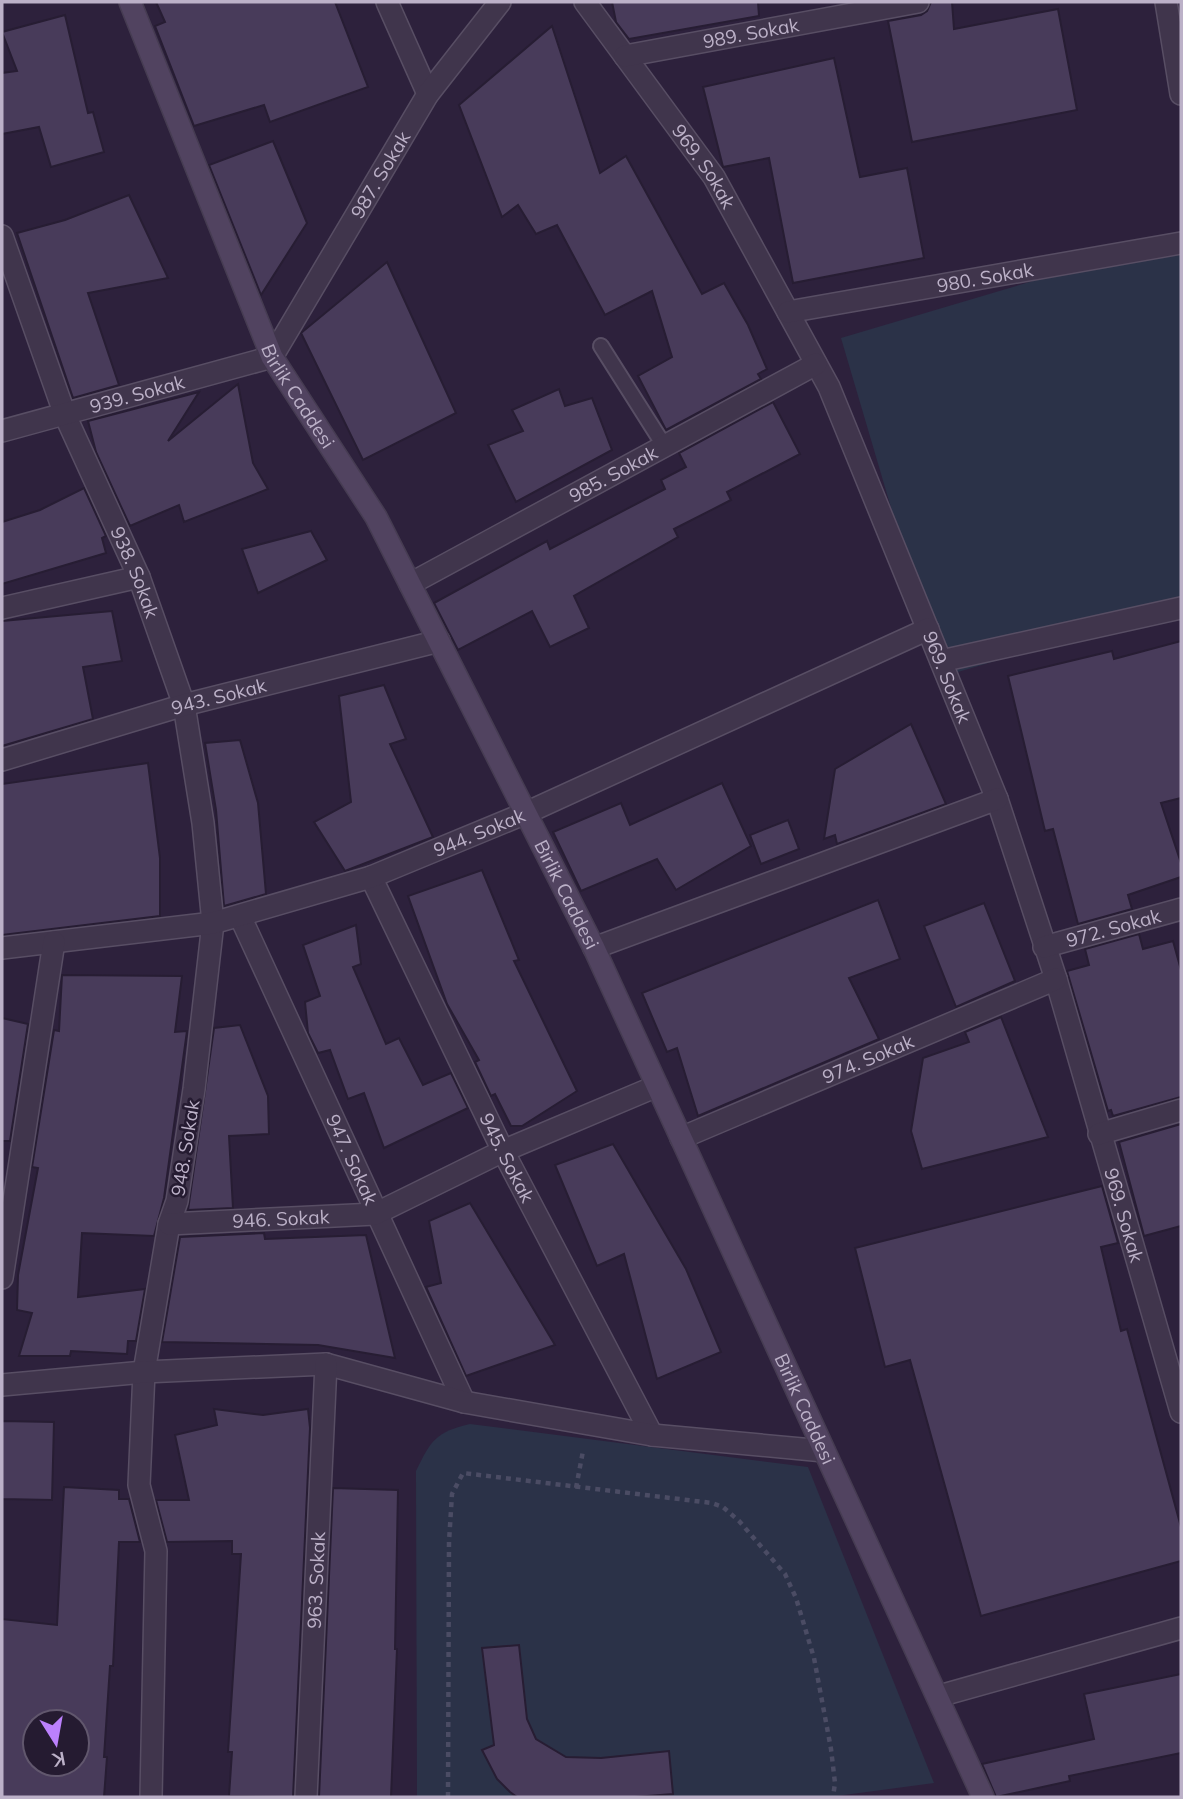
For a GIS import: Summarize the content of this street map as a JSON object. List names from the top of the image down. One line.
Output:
{"streets":{"main road":["Birlik Caddesi"],"street":["989. Sokak","969. Sokak","987. Sokak","980. Sokak","939. Sokak","985. Sokak","938. Sokak","943. Sokak","944. Sokak","972. Sokak","974. Sokak","948. Sokak","945. Sokak","947. Sokak","946. Sokak","963. Sokak"]},"crossings":[["989. Sokak","969. Sokak"],["969. Sokak","980. Sokak"],["969. Sokak","985. Sokak"],["969. Sokak","944. Sokak"],["969. Sokak","972. Sokak"],["969. Sokak","974. Sokak"],["987. Sokak","Birlik Caddesi"],["987. Sokak","939. Sokak"],["Birlik Caddesi","939. Sokak"],["Birlik Caddesi","985. Sokak"],["Birlik Caddesi","943. Sokak"],["Birlik Caddesi","944. Sokak"],["Birlik Caddesi","974. Sokak"],["Birlik Caddesi","946. Sokak"],["939. Sokak","938. Sokak"],["938. Sokak","943. Sokak"],["938. Sokak","944. Sokak"],["938. Sokak","948. Sokak"],["944. Sokak","948. Sokak"],["944. Sokak","945. Sokak"],["944. Sokak","947. Sokak"],["948. Sokak","946. Sokak"],["945. Sokak","946. Sokak"],["947. Sokak","946. Sokak"]],"north":"bottom"}
